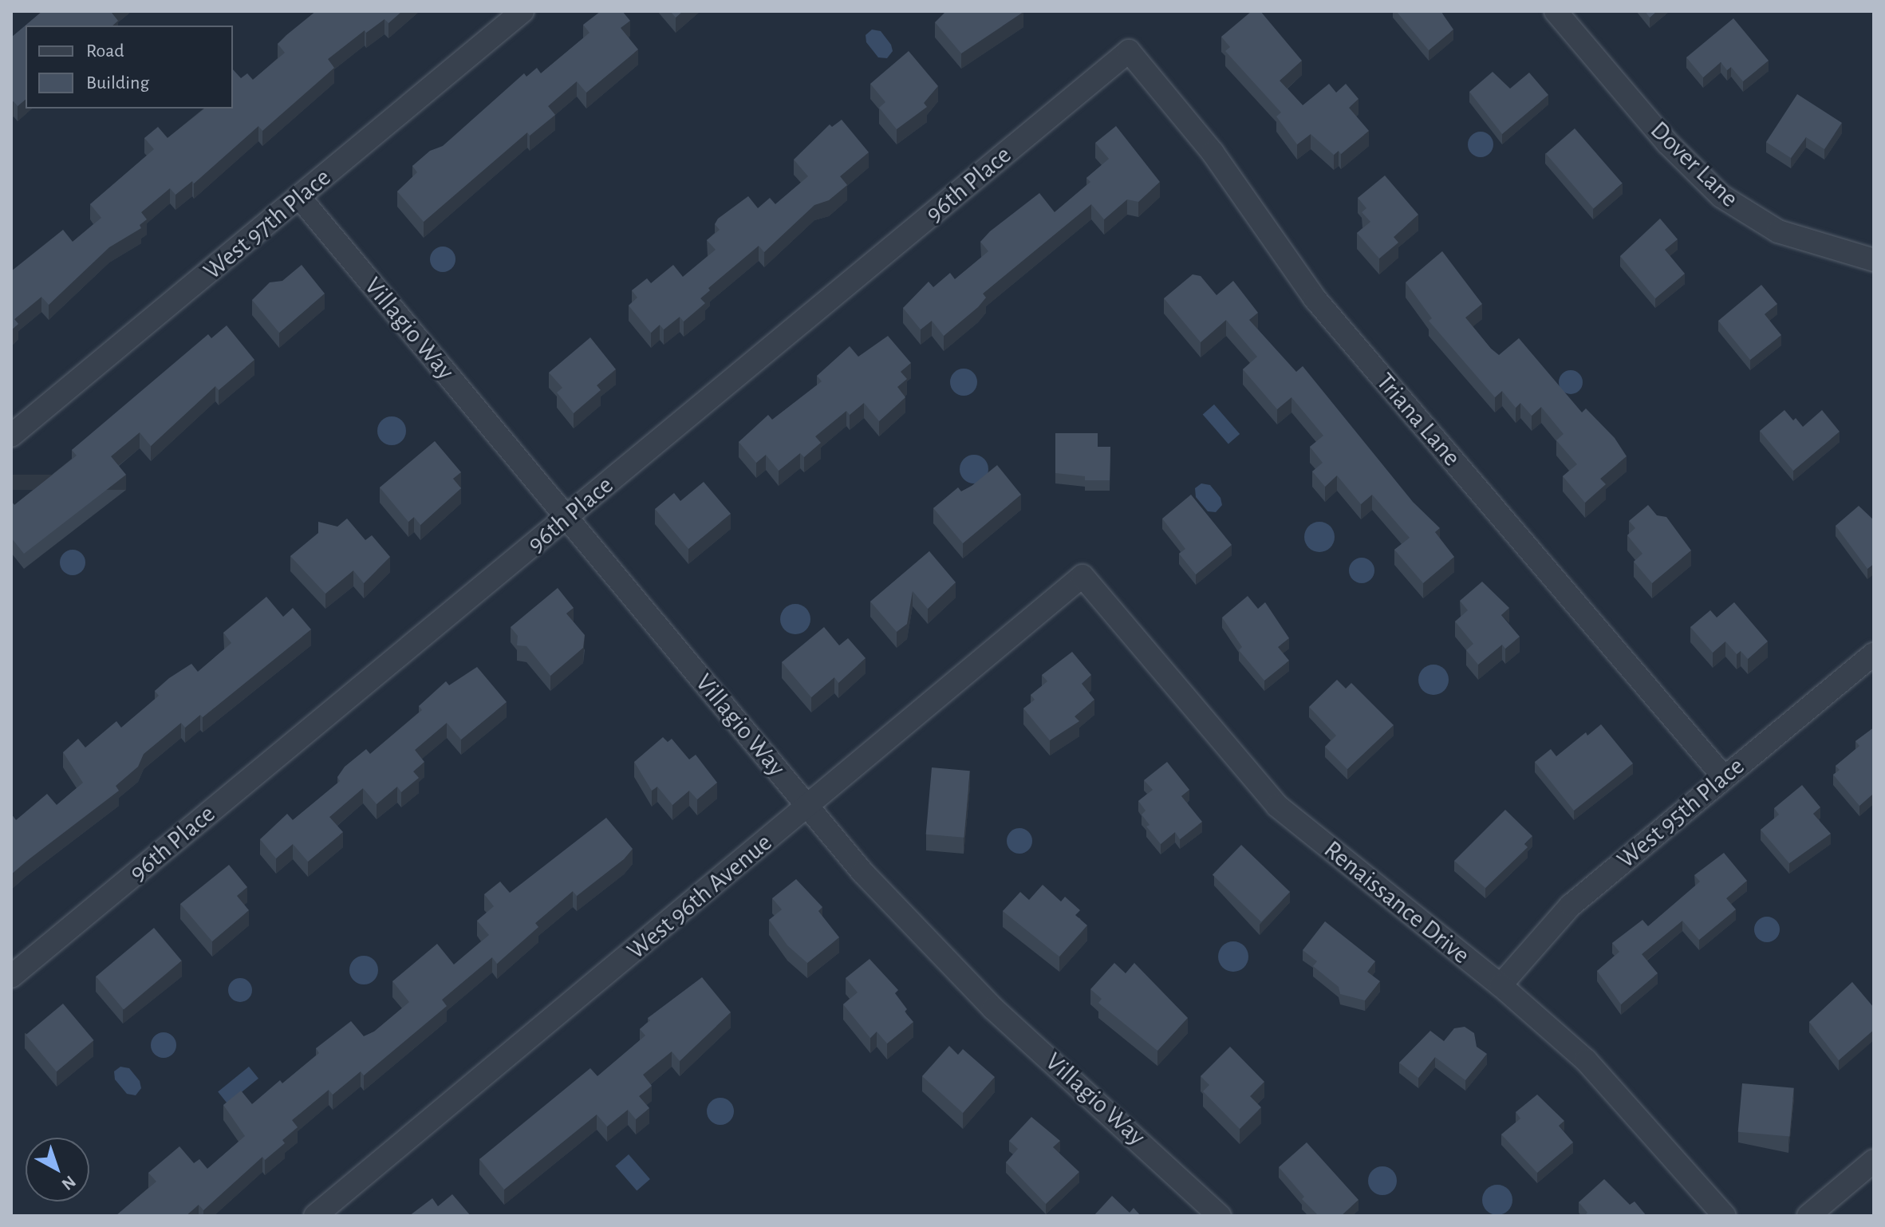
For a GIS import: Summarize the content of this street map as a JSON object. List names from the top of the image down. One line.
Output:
{"streets":{"street":["Dover Lane","96th Place","West 97th Place","Villagio Way","Triana Lane","West 95th Place","West 96th Avenue","Renaissance Drive"]},"crossings":[["96th Place","Villagio Way"],["96th Place","Triana Lane"],["West 97th Place","Villagio Way"],["Villagio Way","West 96th Avenue"],["Triana Lane","West 95th Place"],["West 95th Place","Renaissance Drive"],["West 96th Avenue","Renaissance Drive"]],"legend":["Road","Building"],"north":"bottom right"}
